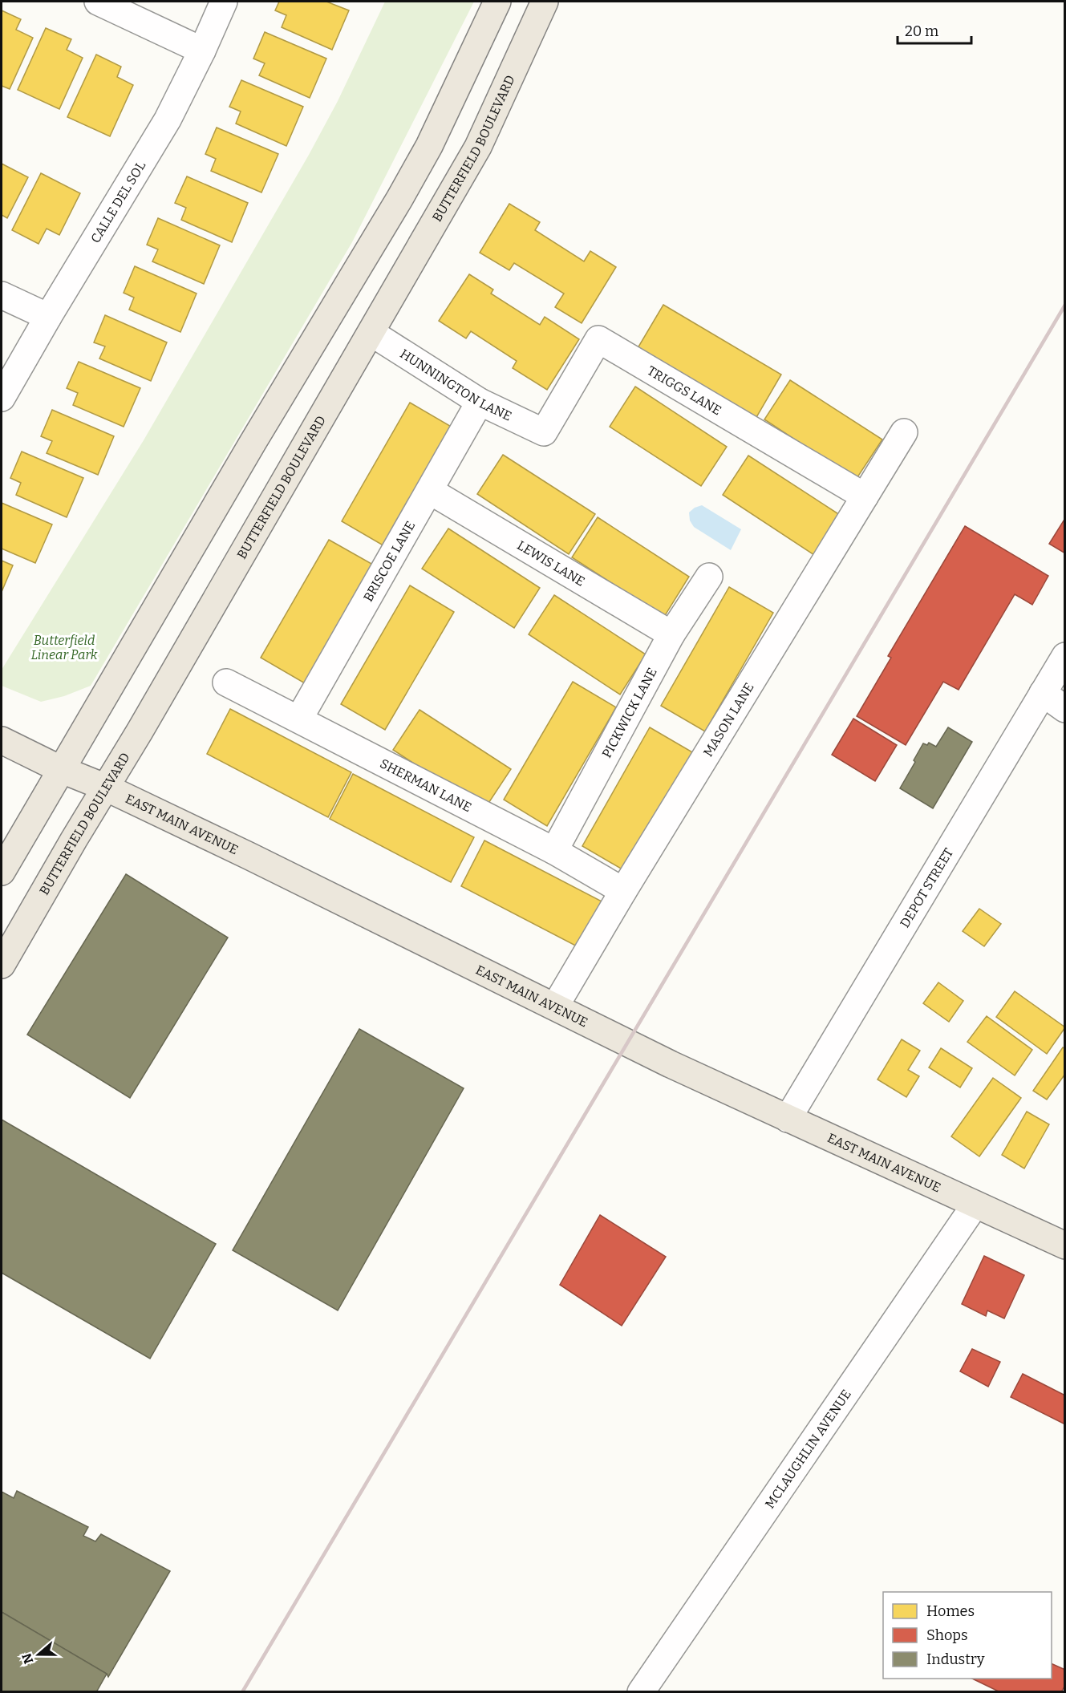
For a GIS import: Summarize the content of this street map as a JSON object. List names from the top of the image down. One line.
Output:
{"streets":{"main road":["BUTTERFIELD BOULEVARD","EAST MAIN AVENUE"],"street":["CALLE DEL SOL","HUNNINGTON LANE","TRIGGS LANE","BRISCOE LANE","LEWIS LANE","PICKWICK LANE","MASON LANE","SHERMAN LANE","DEPOT STREET","MCLAUGHLIN AVENUE"]},"crossings":[["BUTTERFIELD BOULEVARD","HUNNINGTON LANE"],["BUTTERFIELD BOULEVARD","EAST MAIN AVENUE"],["HUNNINGTON LANE","TRIGGS LANE"],["HUNNINGTON LANE","BRISCOE LANE"],["TRIGGS LANE","MASON LANE"],["BRISCOE LANE","LEWIS LANE"],["BRISCOE LANE","SHERMAN LANE"],["LEWIS LANE","PICKWICK LANE"],["PICKWICK LANE","SHERMAN LANE"],["MASON LANE","SHERMAN LANE"],["MASON LANE","EAST MAIN AVENUE"],["EAST MAIN AVENUE","DEPOT STREET"],["EAST MAIN AVENUE","MCLAUGHLIN AVENUE"]],"parks":["Butterfield Linear Park"],"legend":["Homes","Shops","Industry"],"scale_bar":"20 m","north":"left"}
